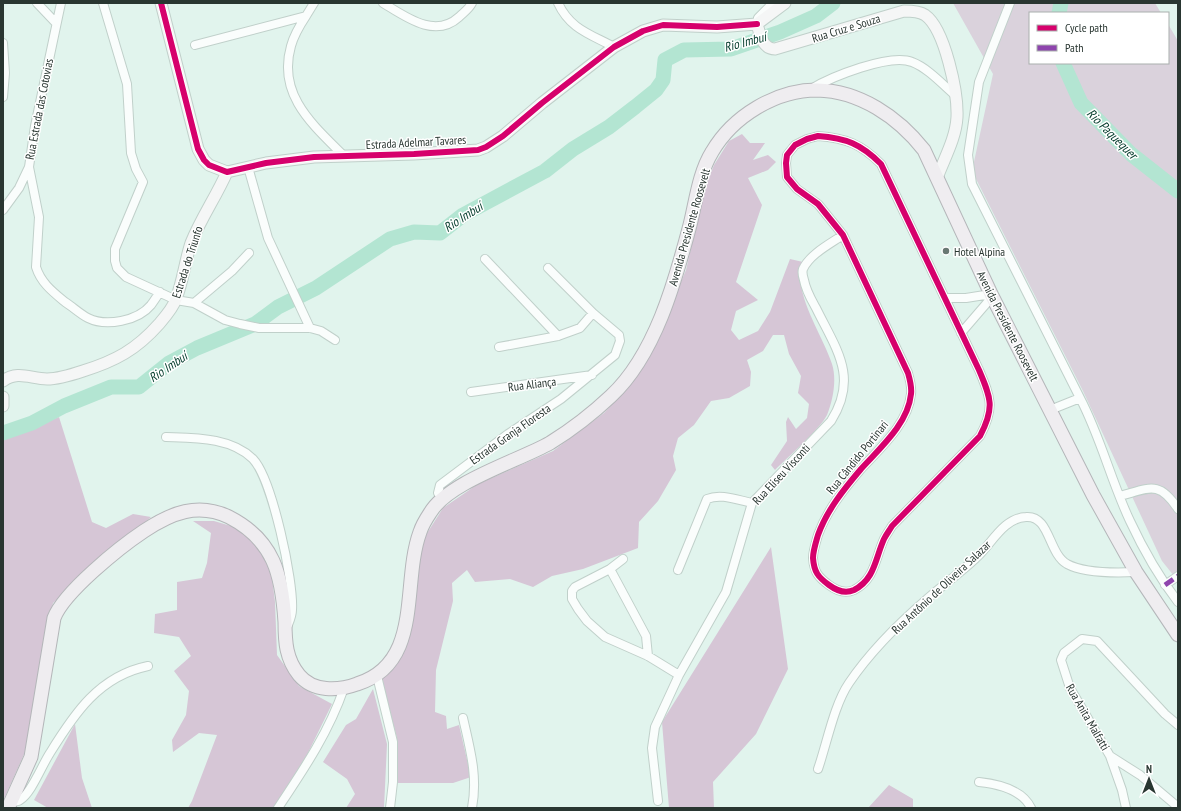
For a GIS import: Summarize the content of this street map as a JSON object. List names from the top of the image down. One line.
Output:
{"streets":{"main road":["Avenida Presidente Roosevelt"],"street":["Rua Cruz e Souza","Rua Estrada das Cotovias","Estrada Adelmar Tavares","Estrada do Triunfo","Rua Aliança","Estrada Granja Floresta","Rua Cândido Portinari","Rua Eliseu Visconti","Rua Antônio de Oliveira Salazar","Rua Anita Malfatti"]},"crossings":[["Rua Cruz e Souza","Estrada Adelmar Tavares"],["Rua Cruz e Souza","Avenida Presidente Roosevelt"],["Estrada Adelmar Tavares","Estrada do Triunfo"],["Avenida Presidente Roosevelt","Estrada Granja Floresta"],["Avenida Presidente Roosevelt","Rua Antônio de Oliveira Salazar"],["Rua Aliança","Estrada Granja Floresta"],["Rua Cândido Portinari","Rua Eliseu Visconti"]],"water":["Rio Imbuí","Rio Paquequer"],"places":["Hotel Alpina"],"legend":["Cycle path","Path"],"north":"top"}
